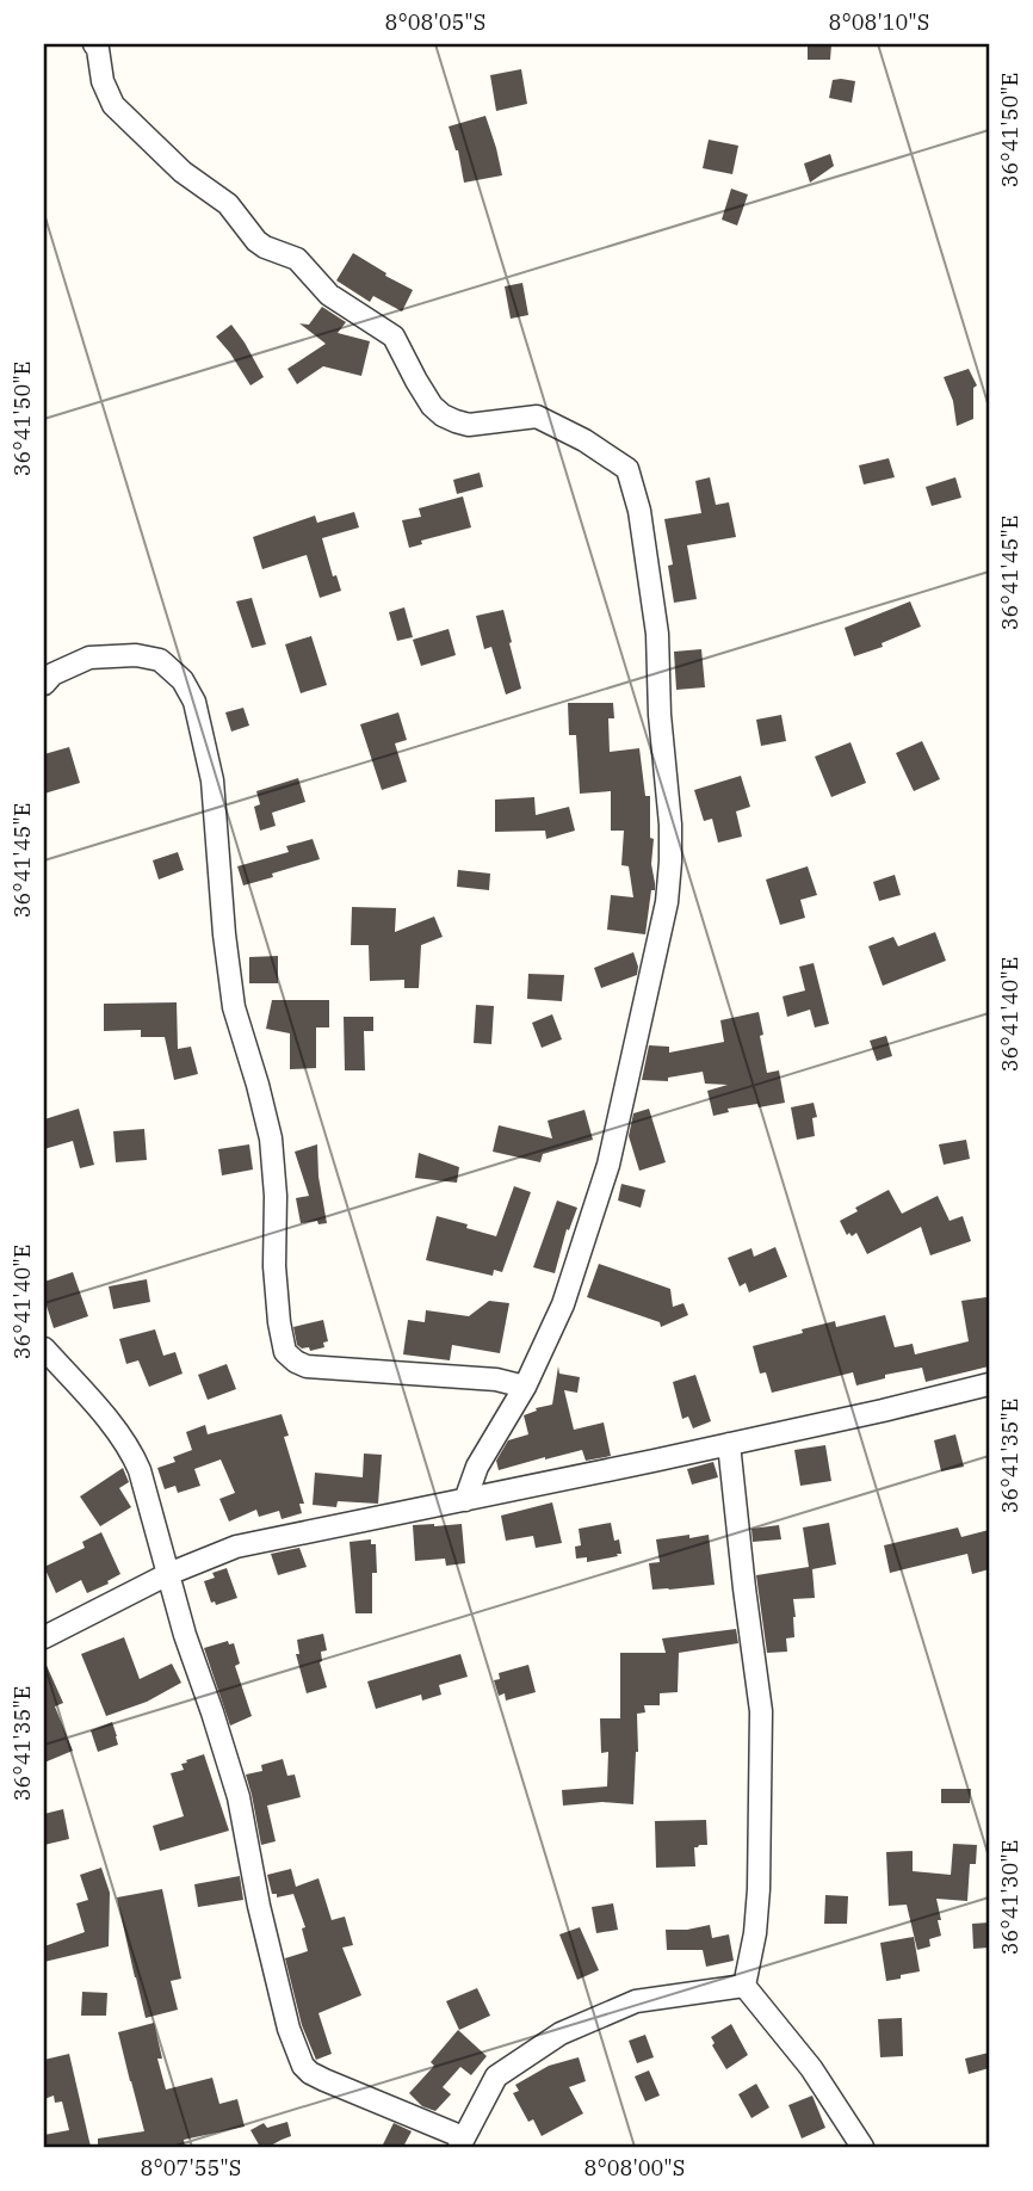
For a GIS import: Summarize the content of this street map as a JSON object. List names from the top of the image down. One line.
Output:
{"coordinates":["8°08'05\"S","8°08'10\"S","36°41'50\"E","36°41'45\"E","36°41'40\"E","36°41'35\"E","36°41'30\"E","8°07'55\"S","8°08'00\"S"]}
